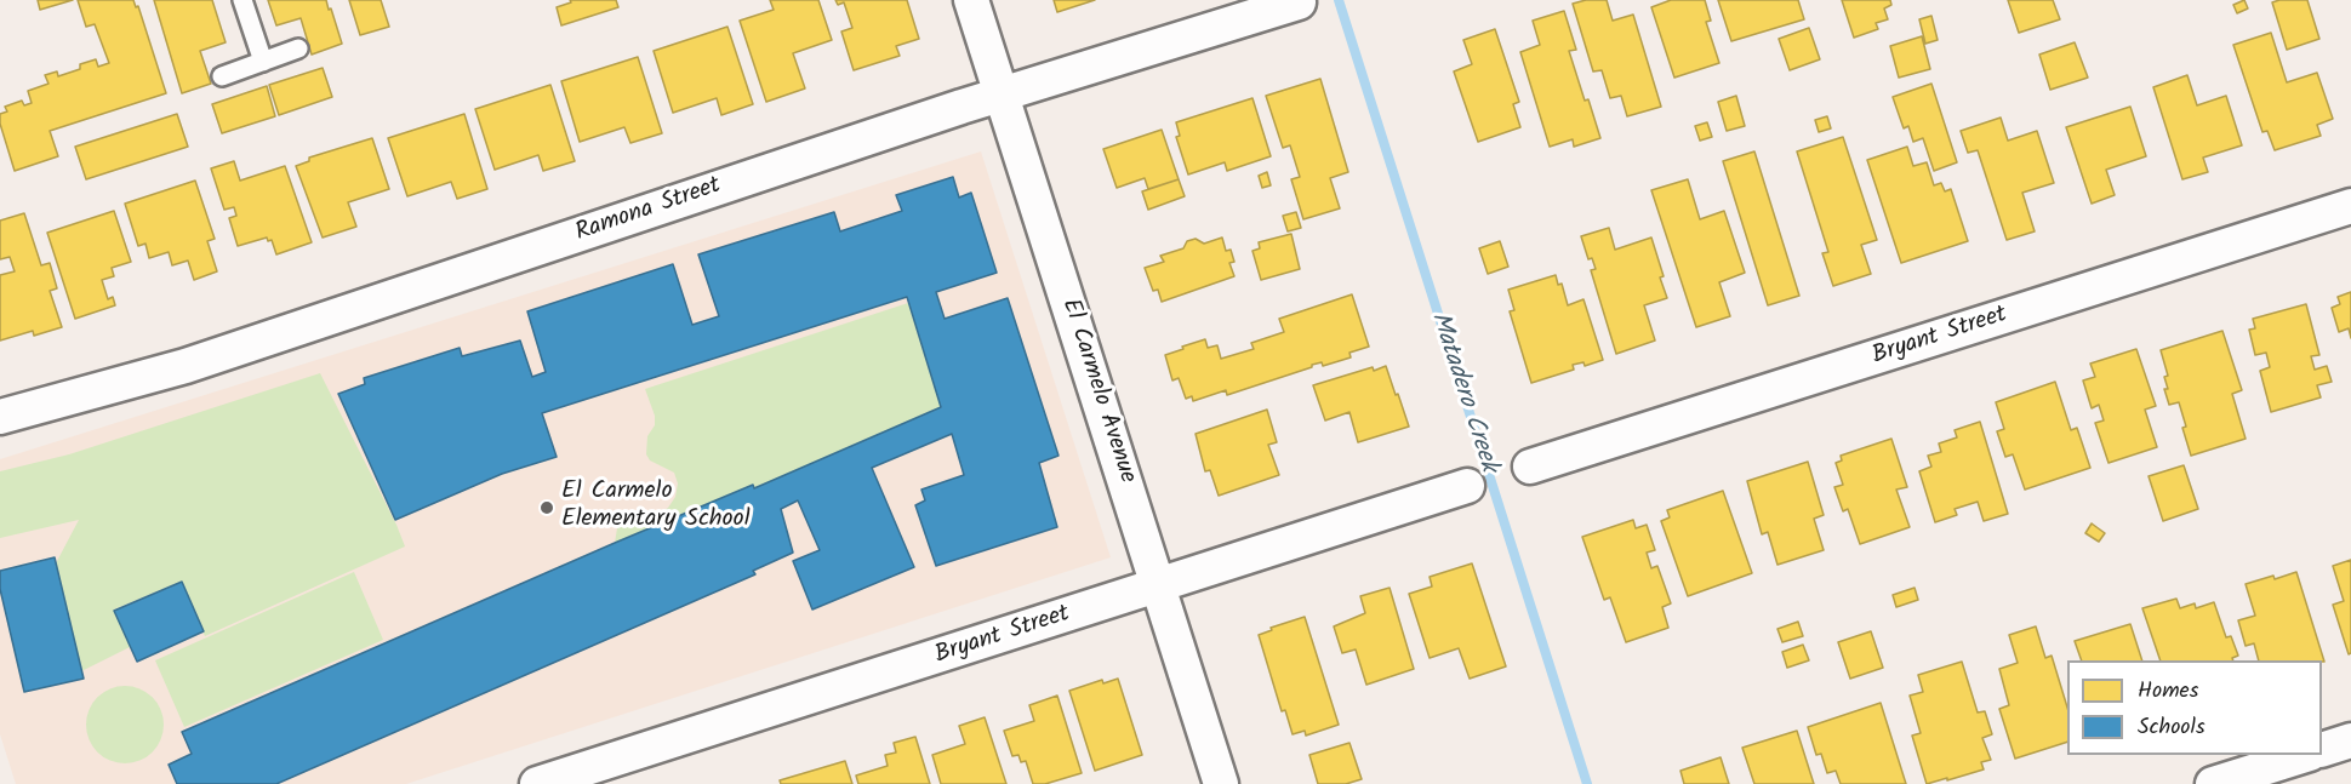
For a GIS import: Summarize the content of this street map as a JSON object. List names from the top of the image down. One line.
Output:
{"streets":{"street":["Ramona Street","Bryant Street","El Carmelo Avenue"]},"crossings":[["Ramona Street","El Carmelo Avenue"],["Bryant Street","El Carmelo Avenue"]],"water":["Matadero Creek"],"places":["El Carmelo Elementary School"],"legend":["Homes","Schools"]}
